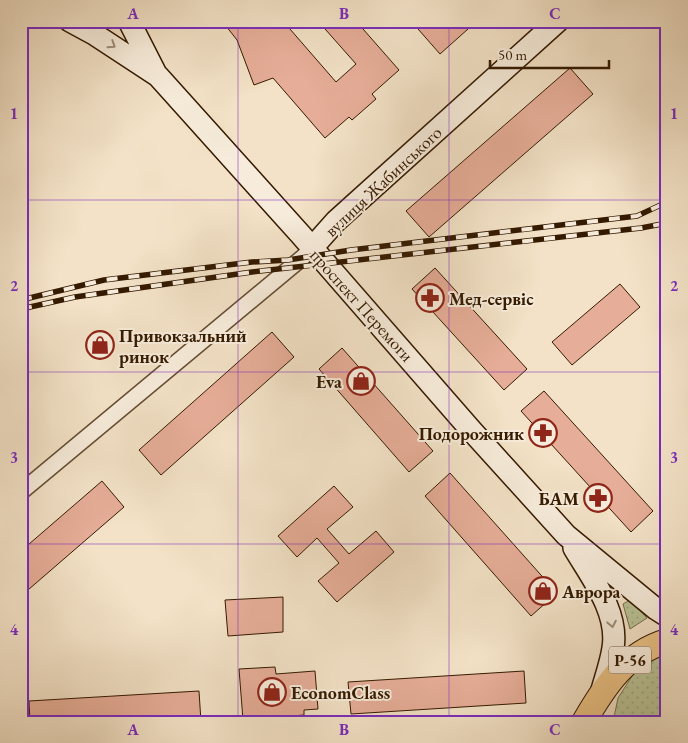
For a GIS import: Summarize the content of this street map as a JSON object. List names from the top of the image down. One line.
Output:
{"streets":{"main road":["вулиця Жабинського","проспект Перемоги","Р-56"]},"crossings":[["вулиця Жабинського","проспект Перемоги"],["проспект Перемоги","Р-56"]],"places":{"pharmacy":["Мед-сервіс","Подорожник","БАМ"],"shop":["Привокзальний ринок","Eva","Аврора","EconomClass"]},"scale_bar":"50 m","grid":{"columns":["A","B","C"],"rows":["1","2","3","4"]}}
